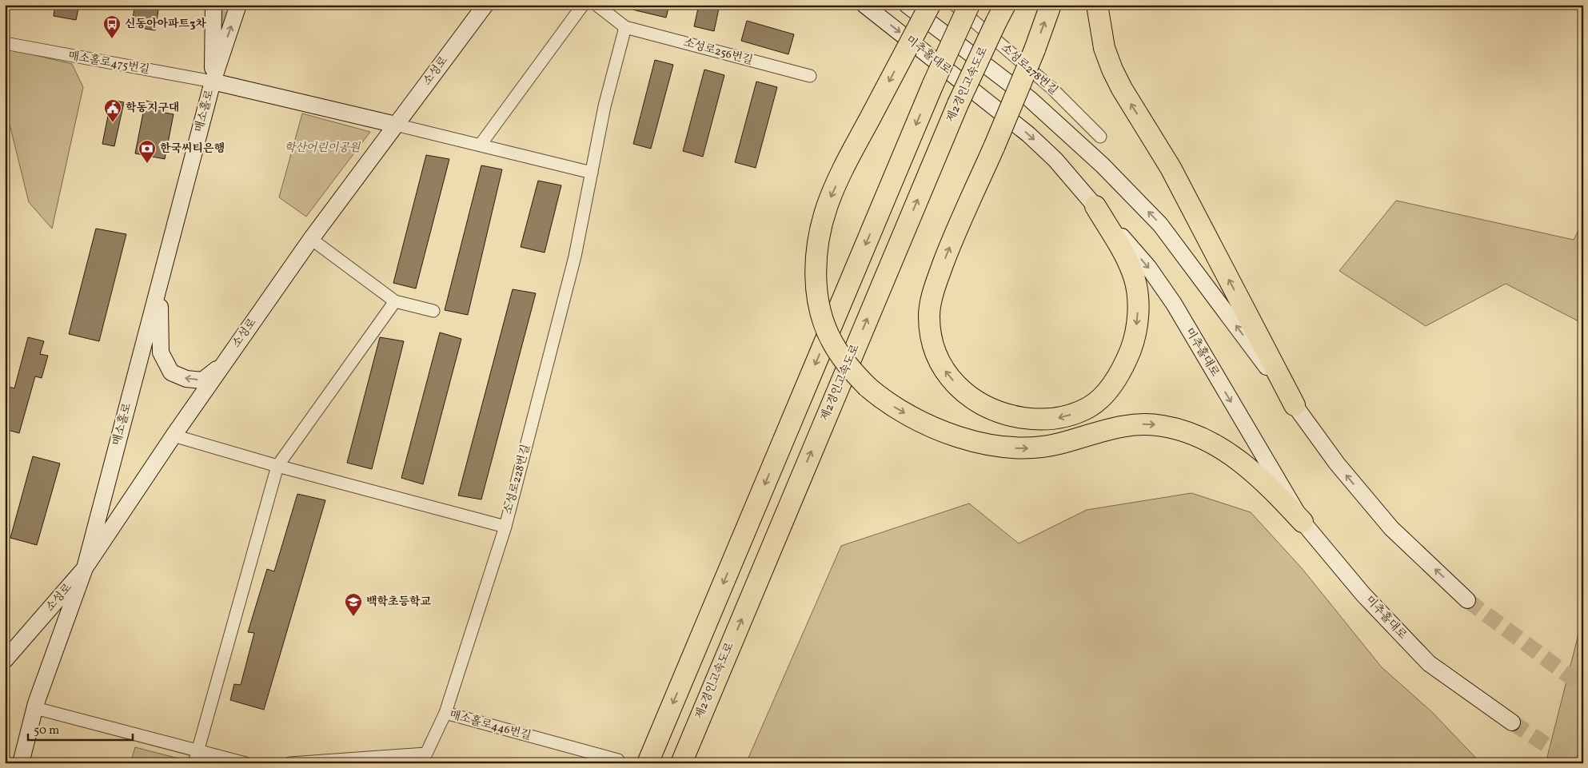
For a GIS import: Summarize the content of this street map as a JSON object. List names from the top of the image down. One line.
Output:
{"streets":{"highway":["제2경인고속도로"],"main road":["미추홀대로","소성로","매소홀로"],"street":["소성로256번길","매소홀로475번길","소성로278번길","소성로228번길","매소홀로446번길"]},"crossings":[["매소홀로475번길","매소홀로"],["소성로","매소홀로"],["소성로","소성로228번길"]],"parks":["학산어린이공원"],"places":{"bus stop":["신동아아파트3차"],"public building":["학동지구대"],"bank":["한국씨티은행"],"school or university":["백학초등학교"]},"scale_bar":"50 m"}
